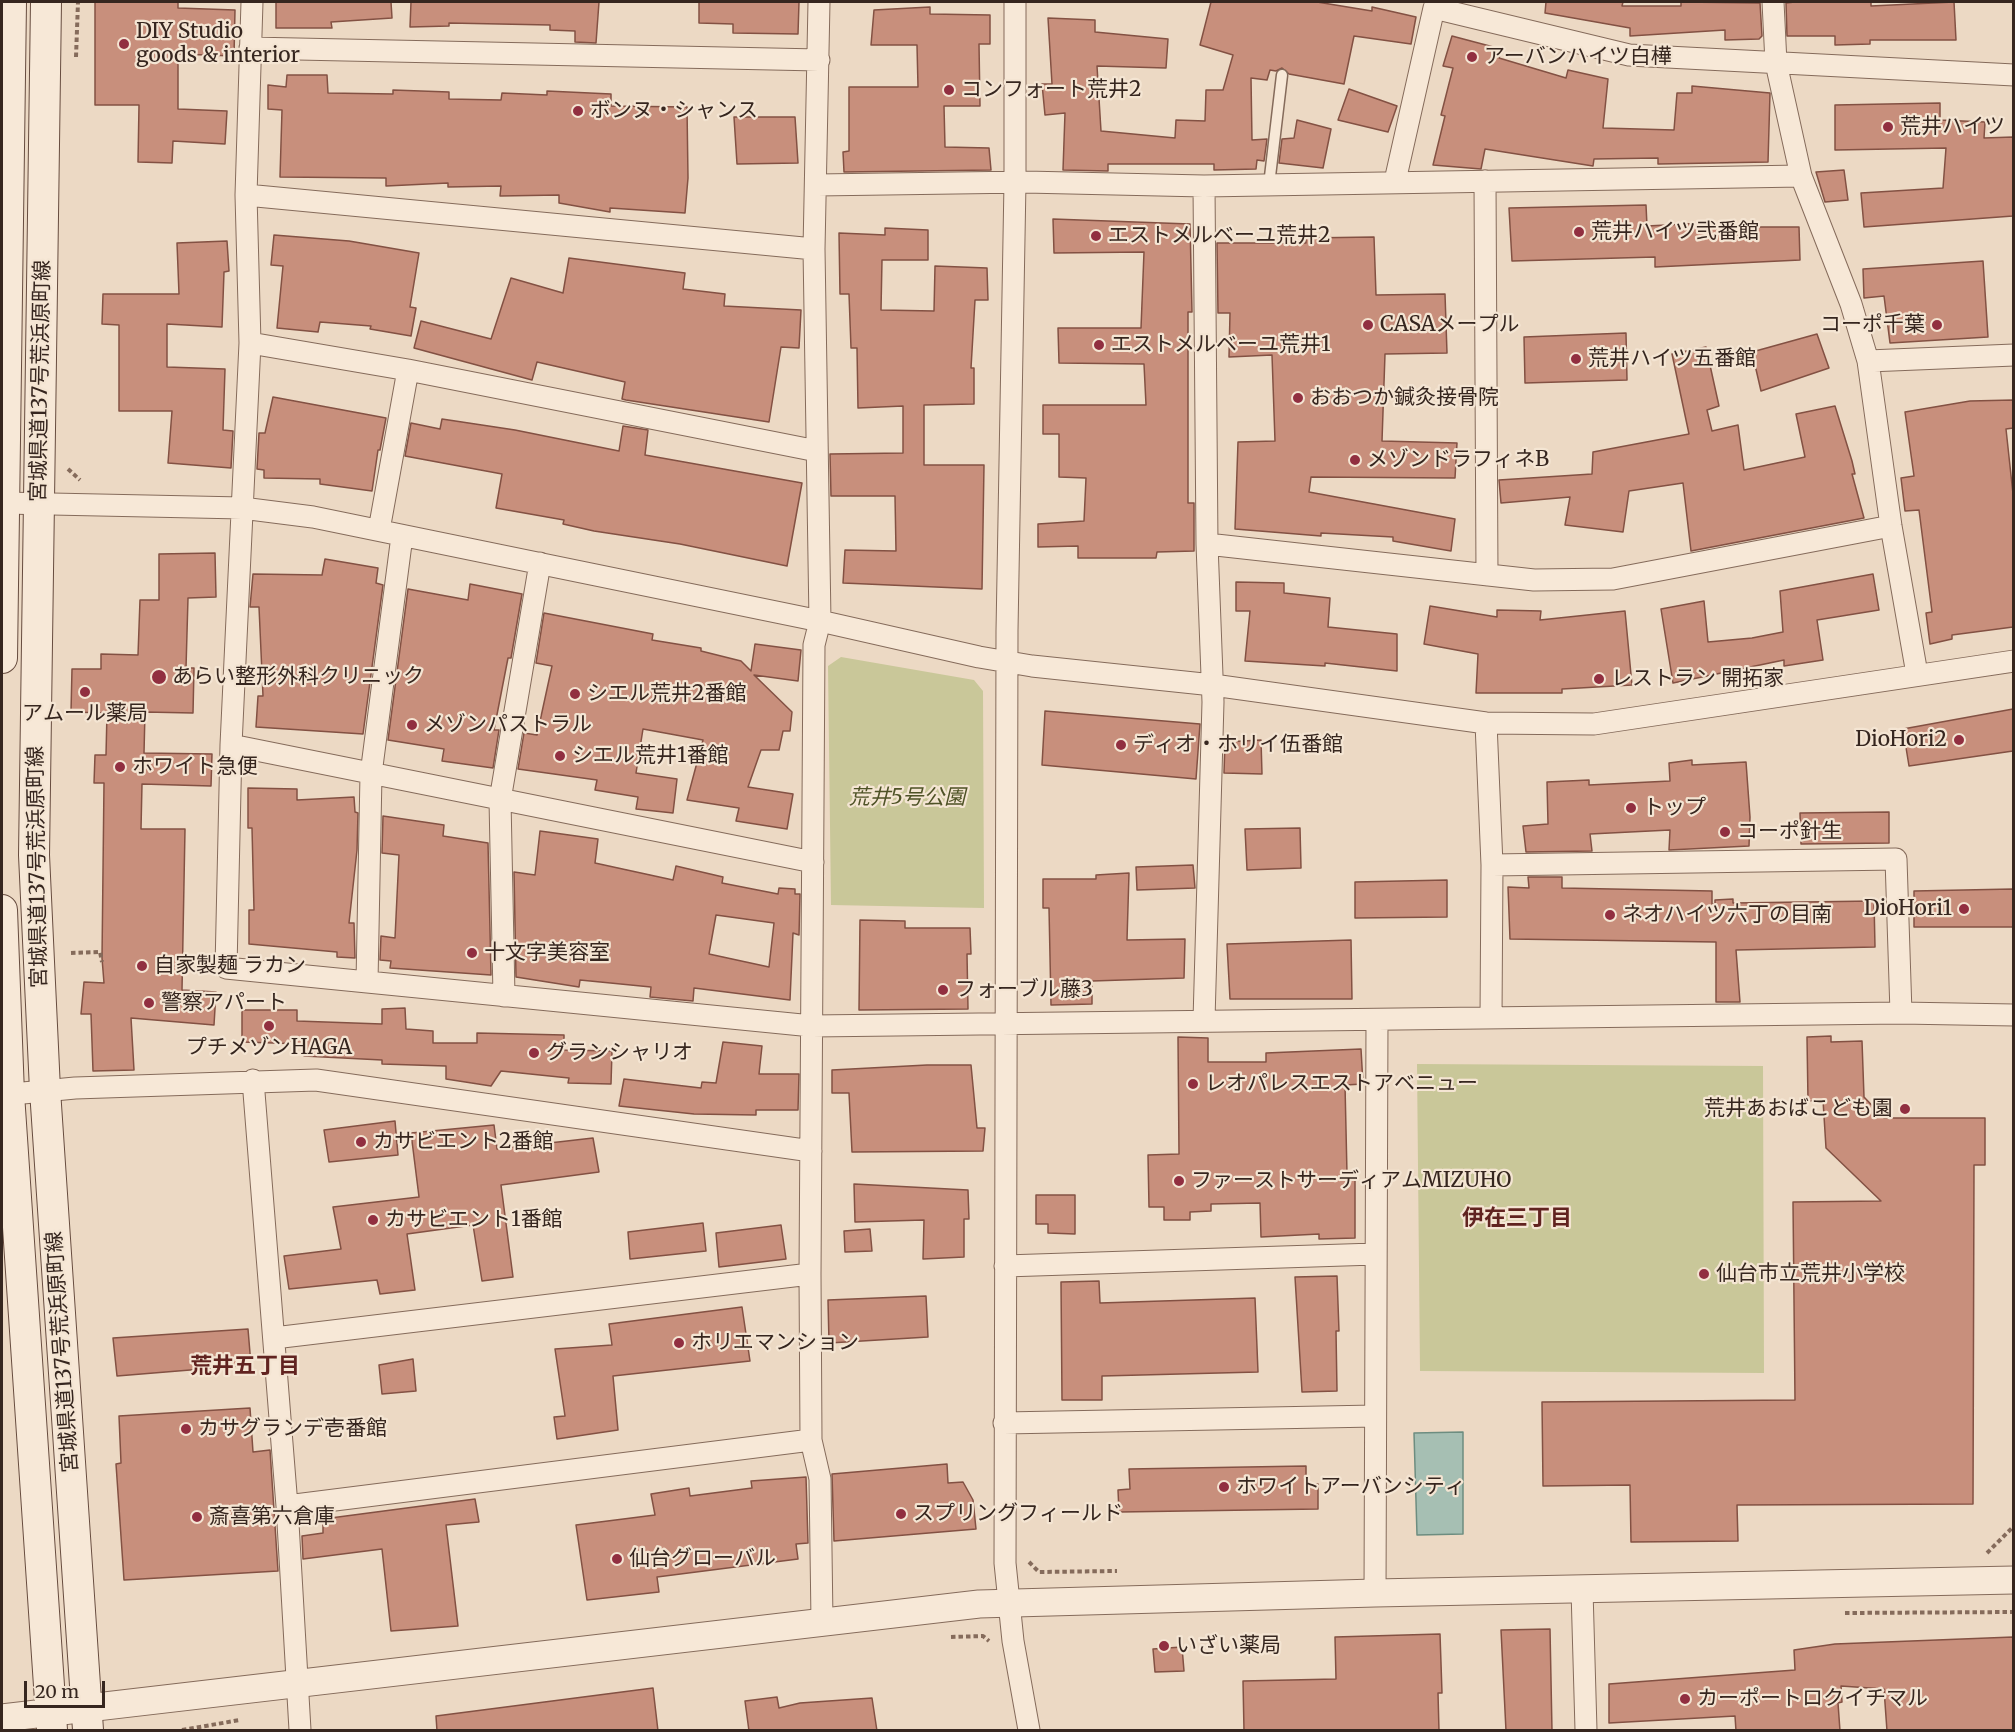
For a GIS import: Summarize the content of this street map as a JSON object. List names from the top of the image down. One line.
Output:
{"streets":{"main road":["宮城県道137号荒浜原町線"]},"districts":["伊在三丁目","荒井五丁目"],"parks":["荒井5号公園"],"places":["DIY Studio goods & interior","アーバンハイツ白樺","コンフォート荒井2","ボンヌ・シャンス","荒井ハイツ","荒井ハイツ弐番館","エストメルベーユ荒井2","CASAメープル","コーポ千葉","エストメルベーユ荒井1","荒井ハイツ五番館","おおつか鍼灸接骨院","メゾンドラフィネB","あらい整形外科クリニック","レストラン 開拓家","アムール薬局","シエル荒井2番館","メゾンパストラル","DioHori2","ディオ・ホリイ伍番館","シエル荒井1番館","ホワイト急便","トップ","コーポ針生","DioHori1","ネオハイツ六丁の目南","十文字美容室","自家製麺 ラカン","フォーブル藤3","警察アパート","プチメゾンHAGA","グランシャリオ","レオパレスエストアベニュー","荒井あおばこども園","カサビエント2番館","ファーストサーディアムMIZUHO","カサビエント1番館","仙台市立荒井小学校","ホリエマンション","カサグランデ壱番館","ホワイトアーバンシティ","スプリングフィールド","斎喜第六倉庫","仙台グローバル","いざい薬局","カーポートロクイチマル"],"scale_bar":"20 m"}
